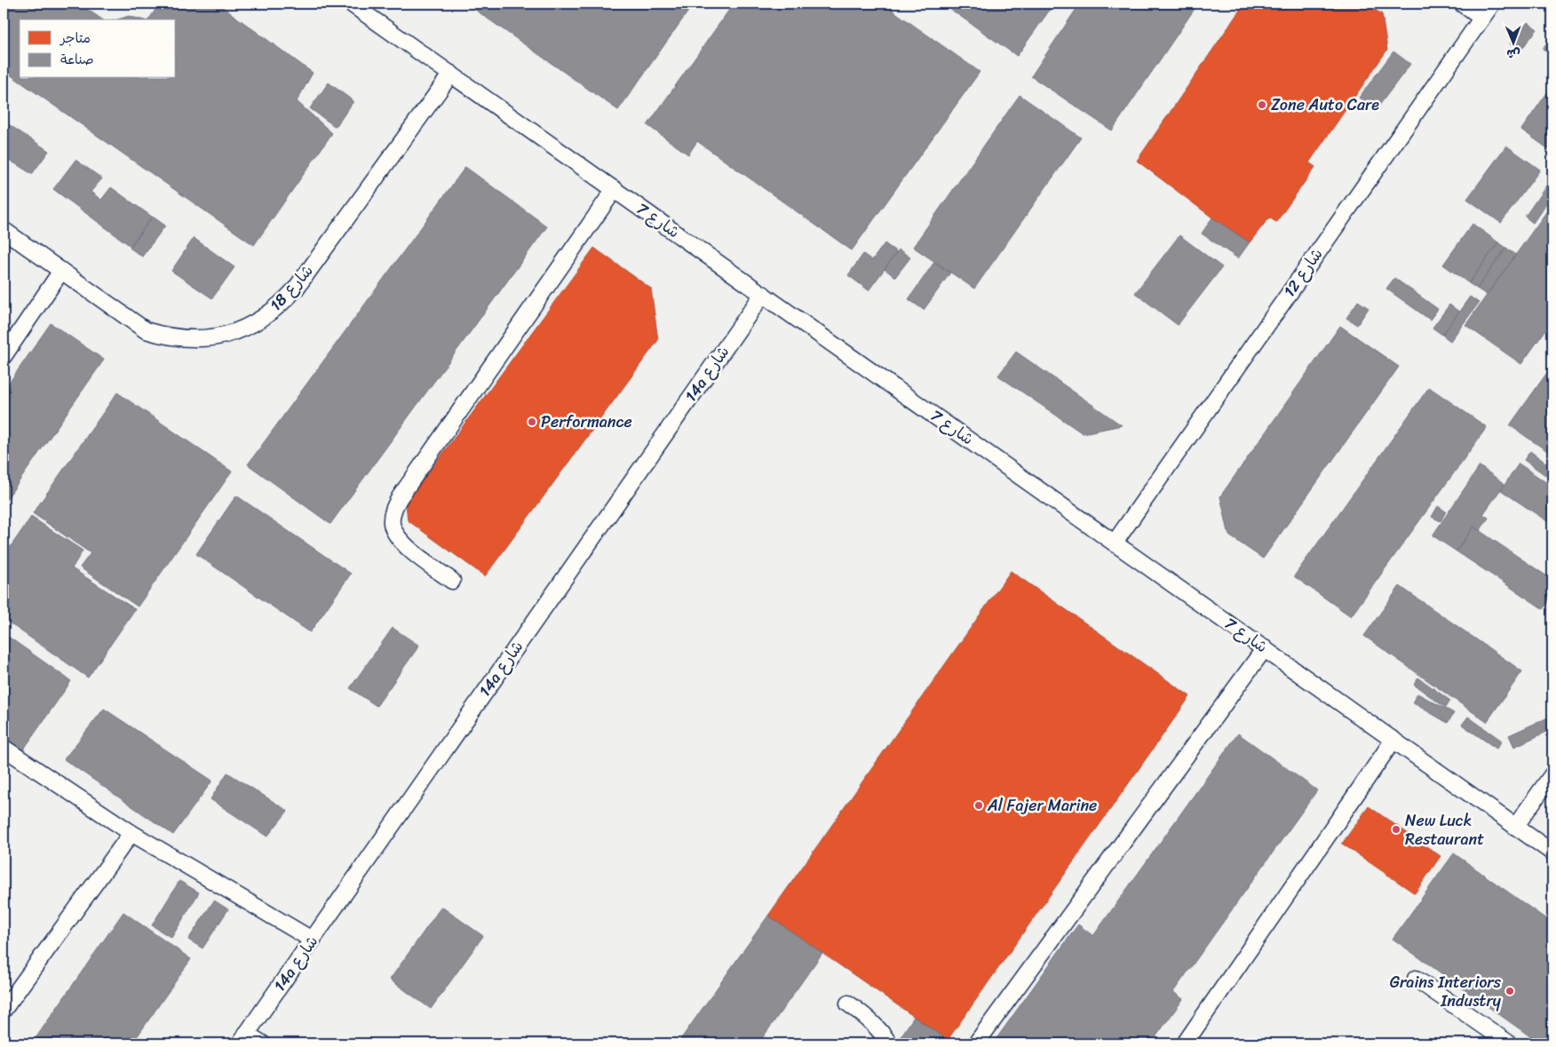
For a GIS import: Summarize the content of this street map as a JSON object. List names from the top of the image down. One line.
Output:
{"streets":{"lane":["شارع 7","شارع 12","شارع 18","14a شارع"]},"crossings":[["شارع 7","شارع 12"],["شارع 7","شارع 18"],["شارع 7","14a شارع"]],"places":["Zone Auto Care","Performance","Al Fajer Marine","New Luck Restaurant","Grains Interiors Industry"],"legend":["متاجر","صناعة"],"north":"bottom"}
